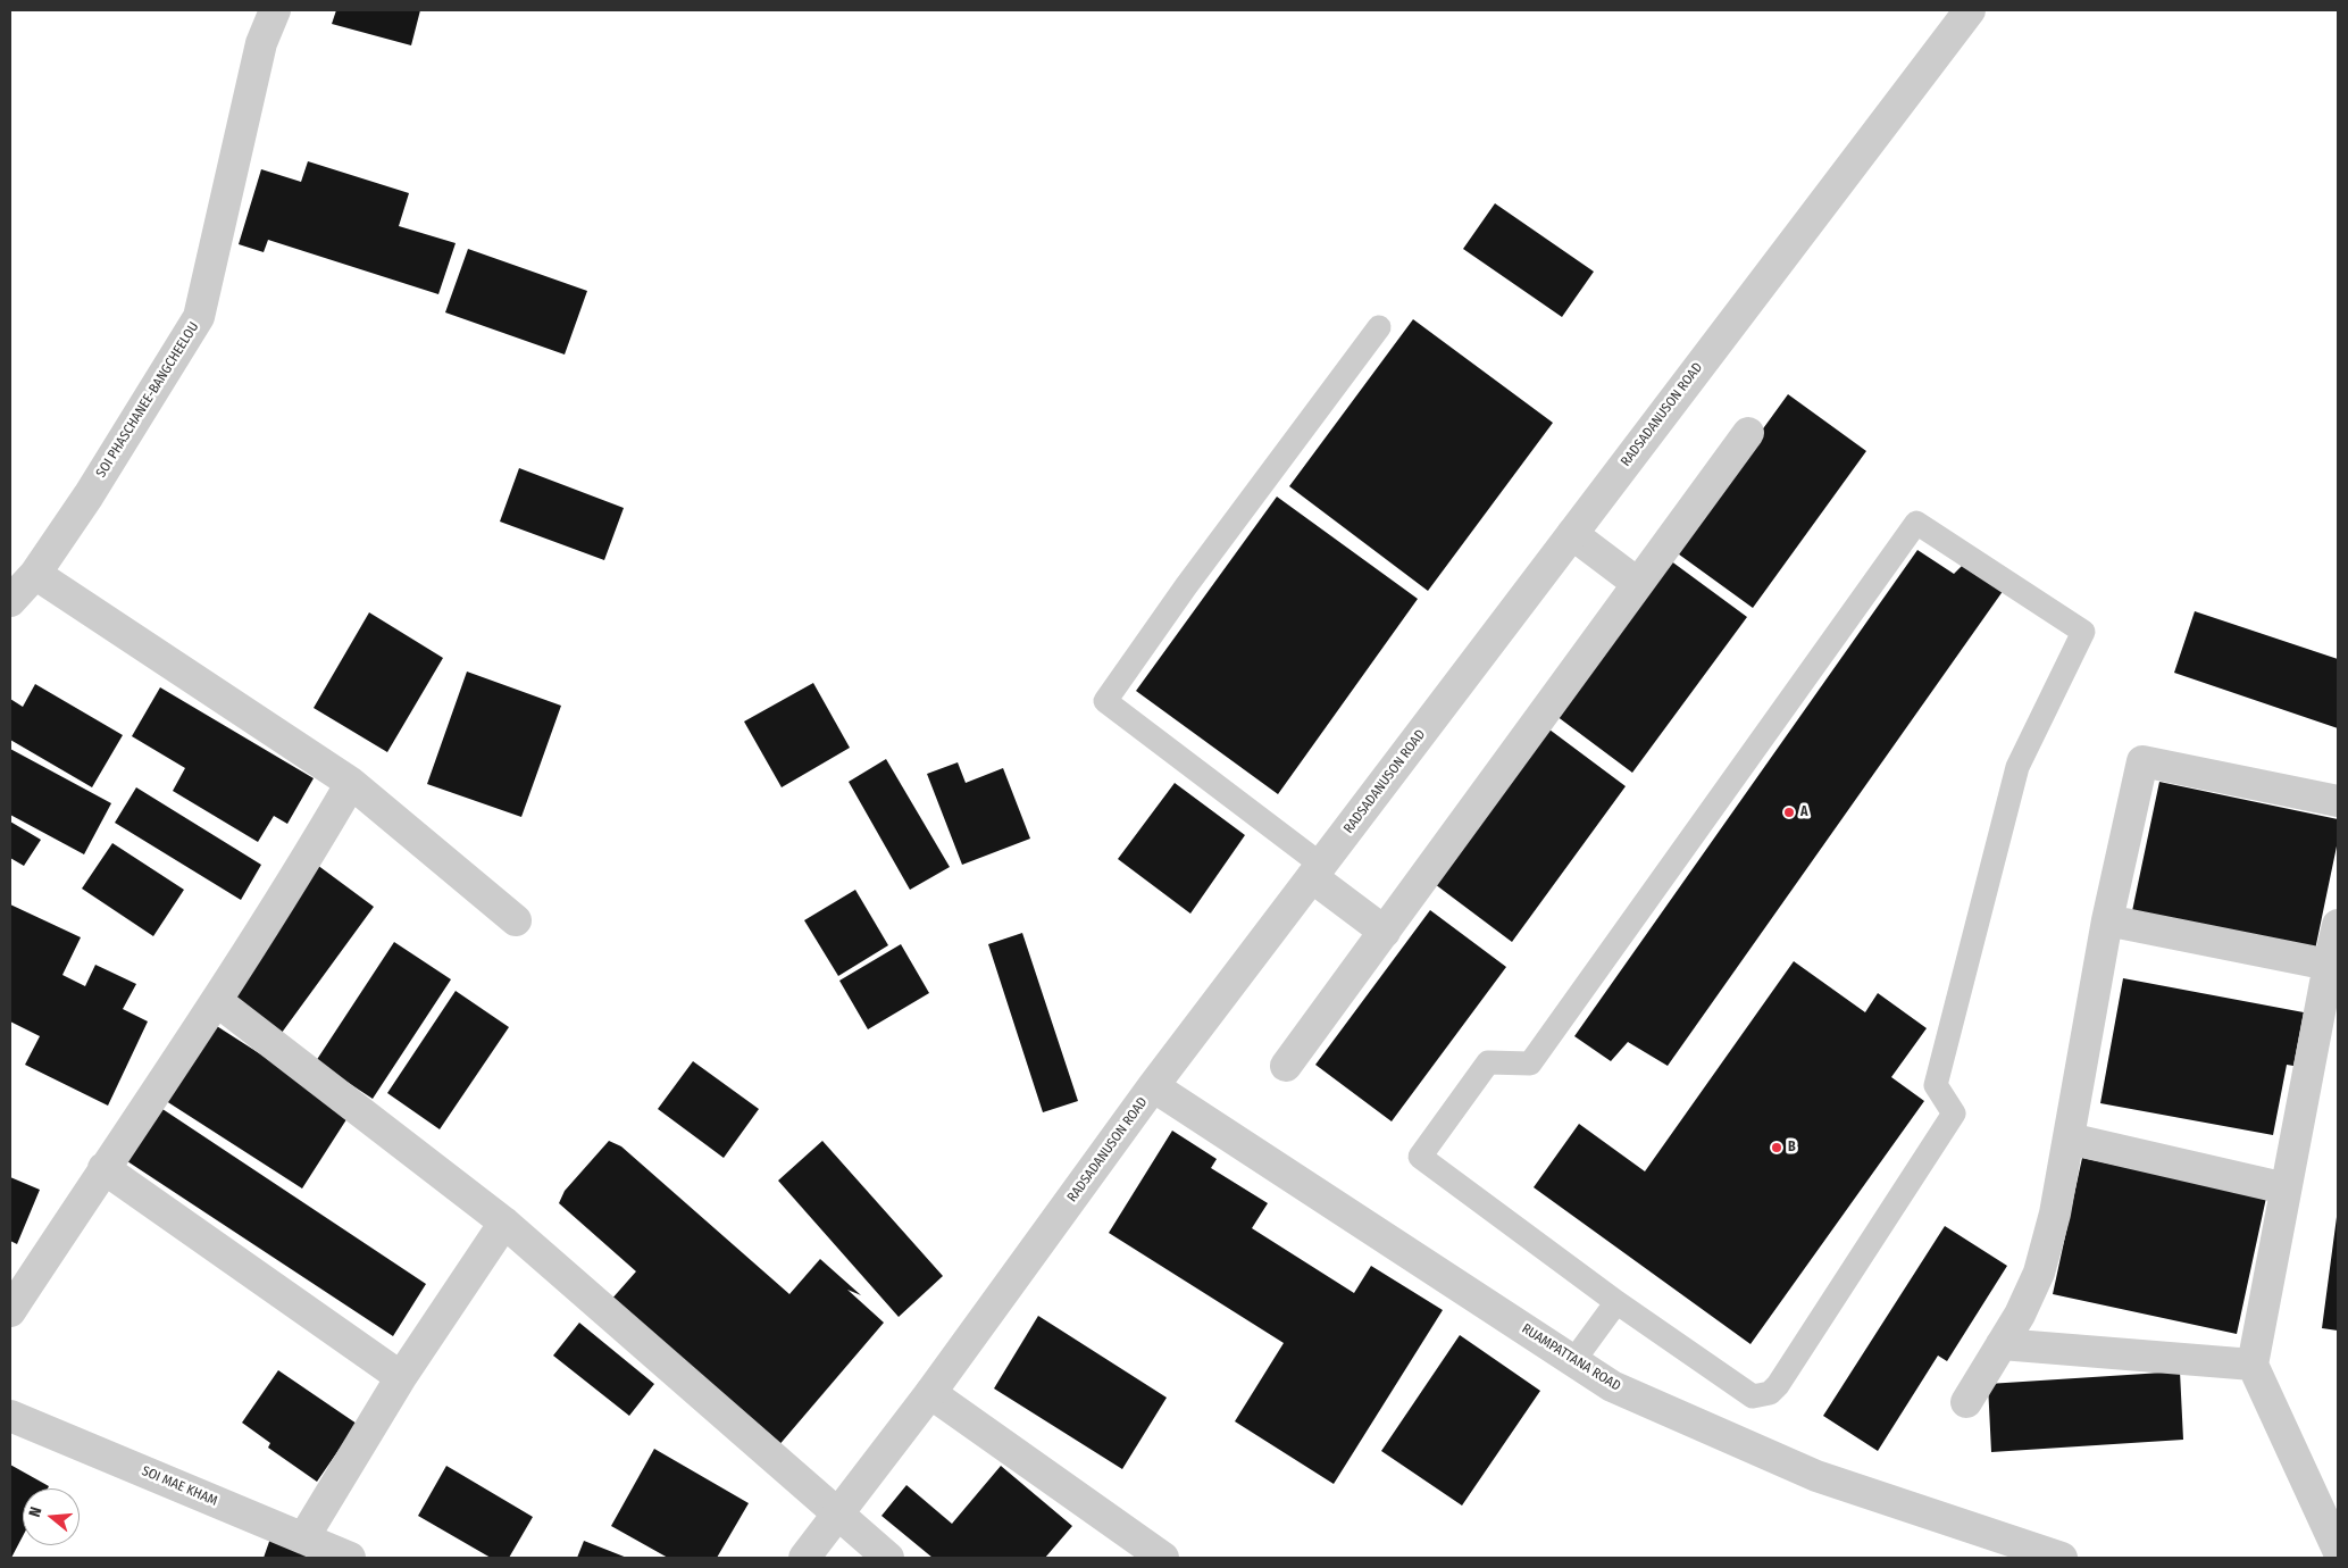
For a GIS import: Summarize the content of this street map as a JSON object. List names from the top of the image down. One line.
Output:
{"streets":{"street":["SOI PHASCHANEE-BANGCHEELOU","RADSADANUSON ROAD","RUAMPATTANA ROAD","SOI MAE KHAM"]},"crossings":[["RADSADANUSON ROAD","RUAMPATTANA ROAD"]],"places":["A","B"],"north":"left"}
